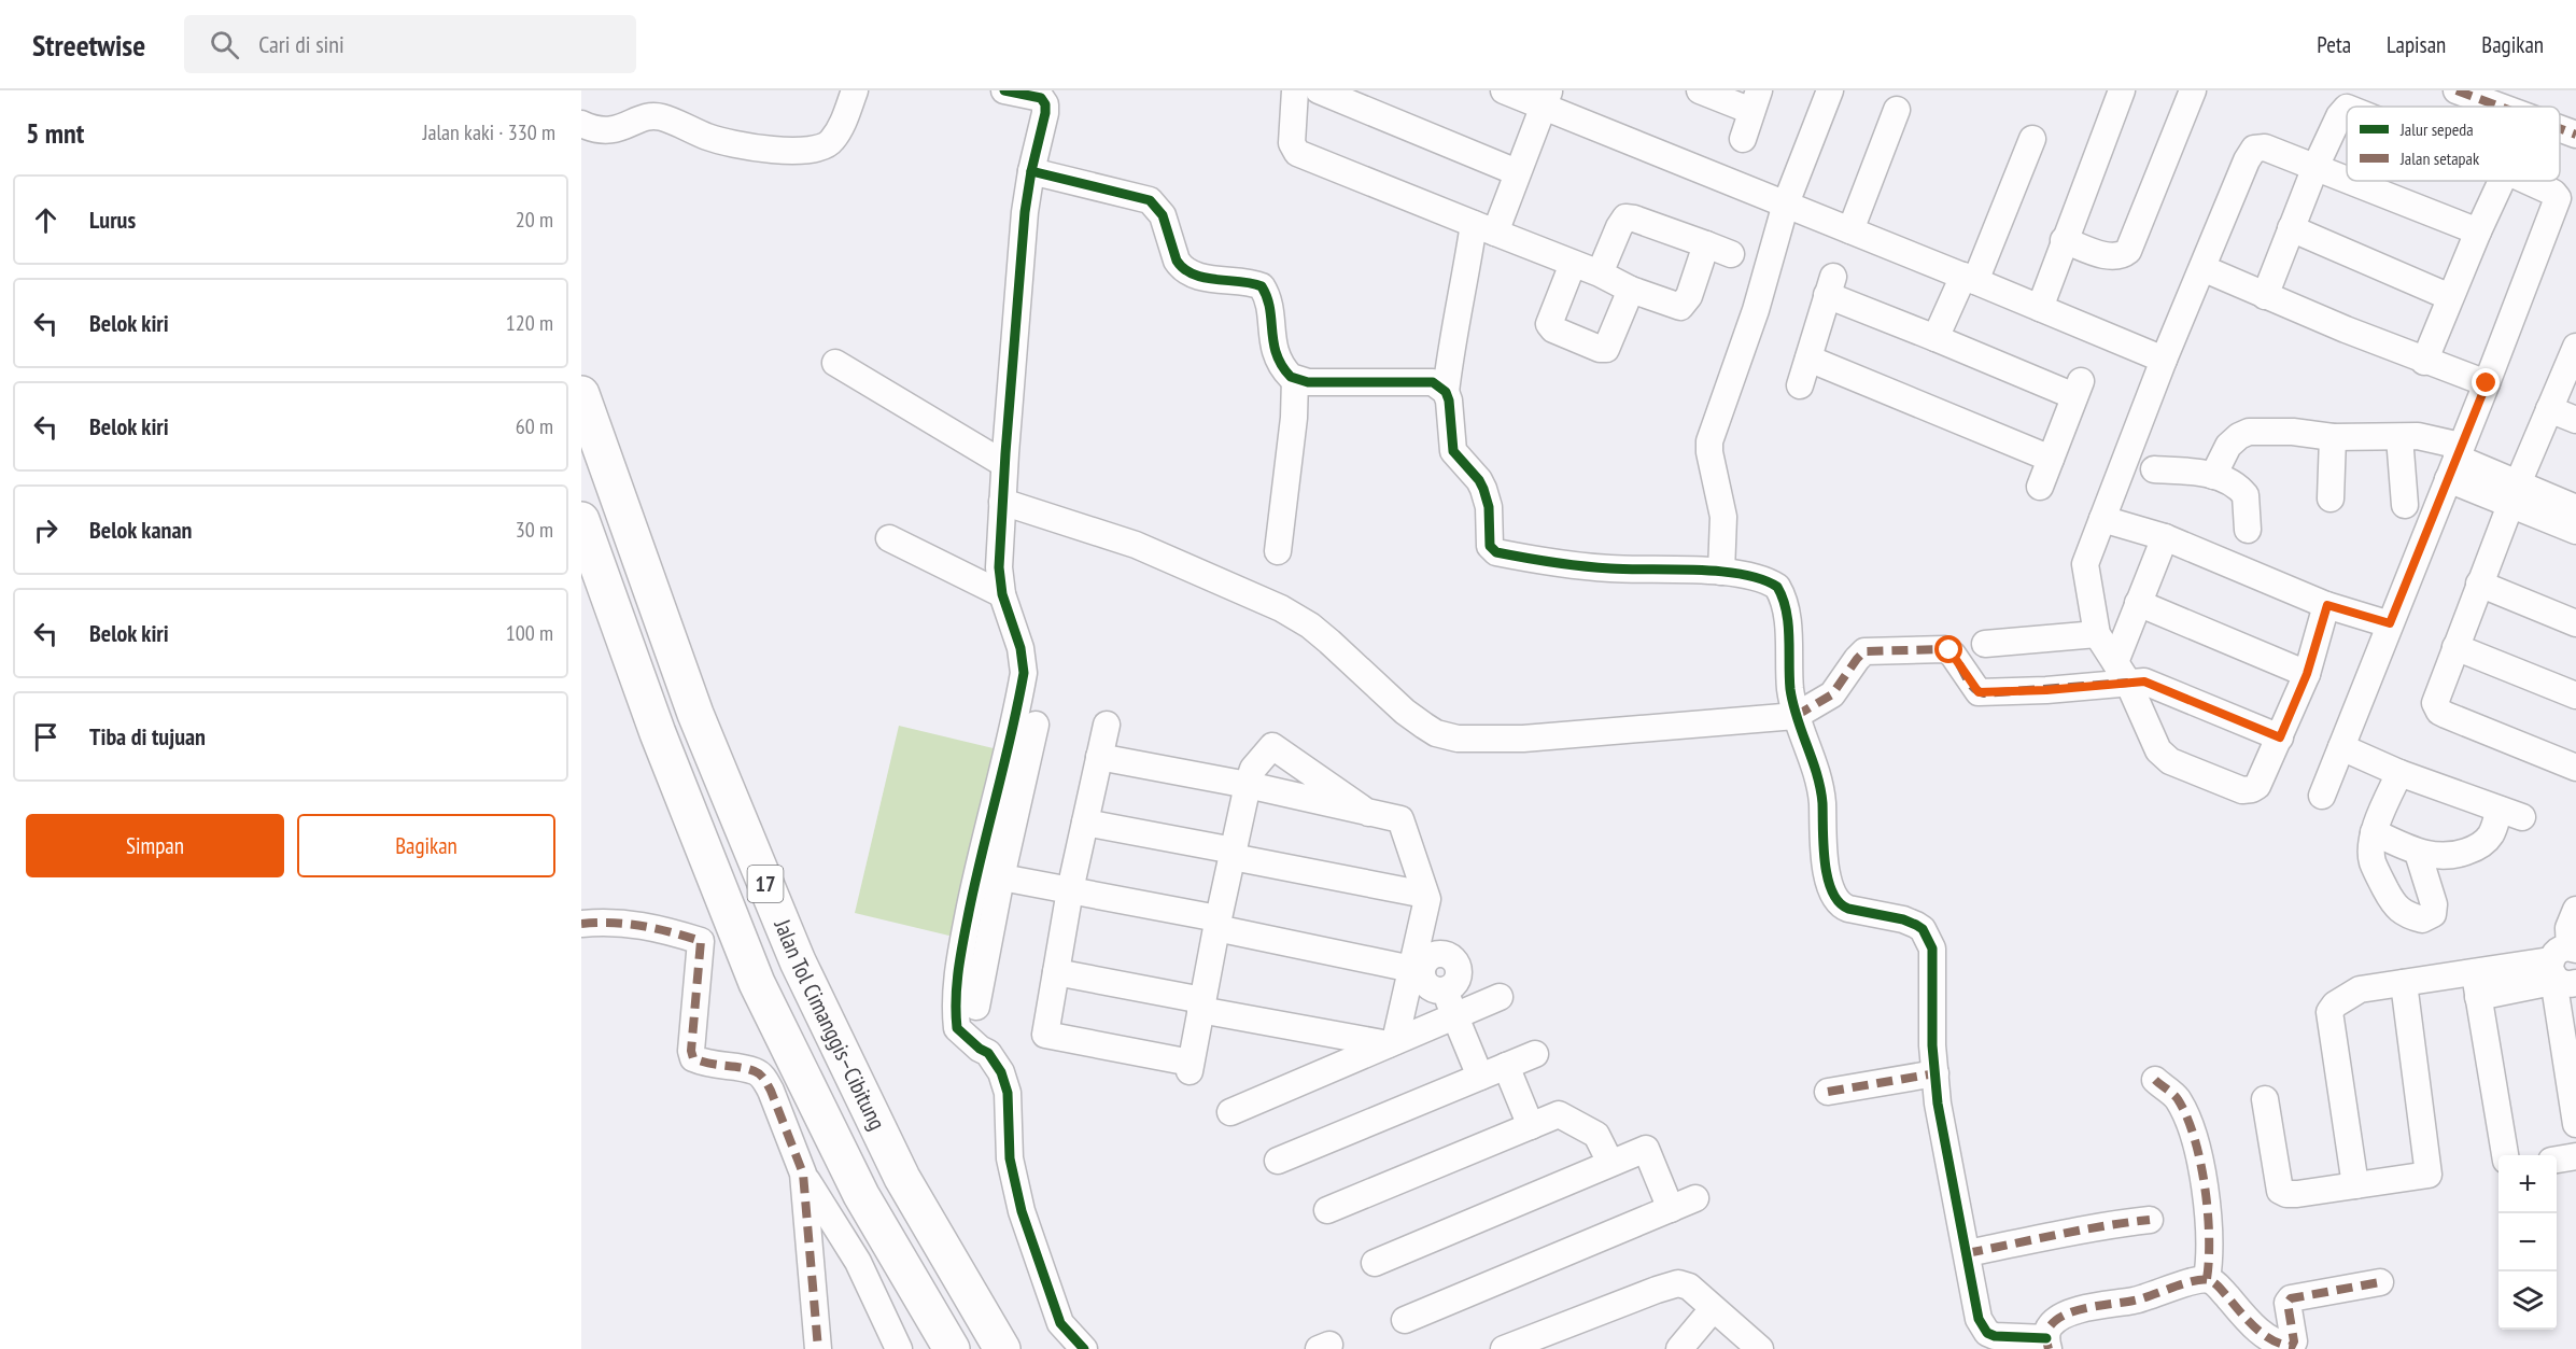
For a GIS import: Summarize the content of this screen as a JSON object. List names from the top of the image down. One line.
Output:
{"streets":{"highway":["17","Jalan Tol Cimanggis–Cibitung"]},"legend":["Jalur sepeda","Jalan setapak"],"page":{"header":"Streetwise","search":"Cari di sini","nav":["Peta","Lapisan","Bagikan"],"heading":["5 mnt","Jalan kaki · 330 m"],"list":[["Lurus","20 m"],["Belok kiri","120 m"],["Belok kiri","60 m"],["Belok kanan","30 m"],["Belok kiri","100 m"],"Tiba di tujuan"],"buttons":["Simpan","Bagikan"],"map_buttons":["+","−"]}}
